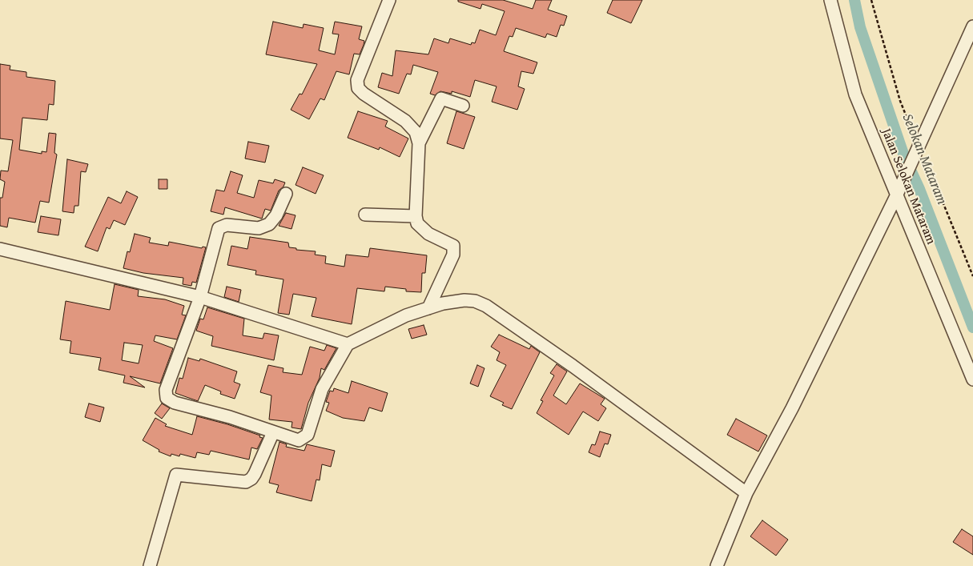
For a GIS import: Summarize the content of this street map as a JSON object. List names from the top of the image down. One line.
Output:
{"streets":{"street":["Jalan Selokan Mataram"]},"water":["Selokan Mataram"]}
